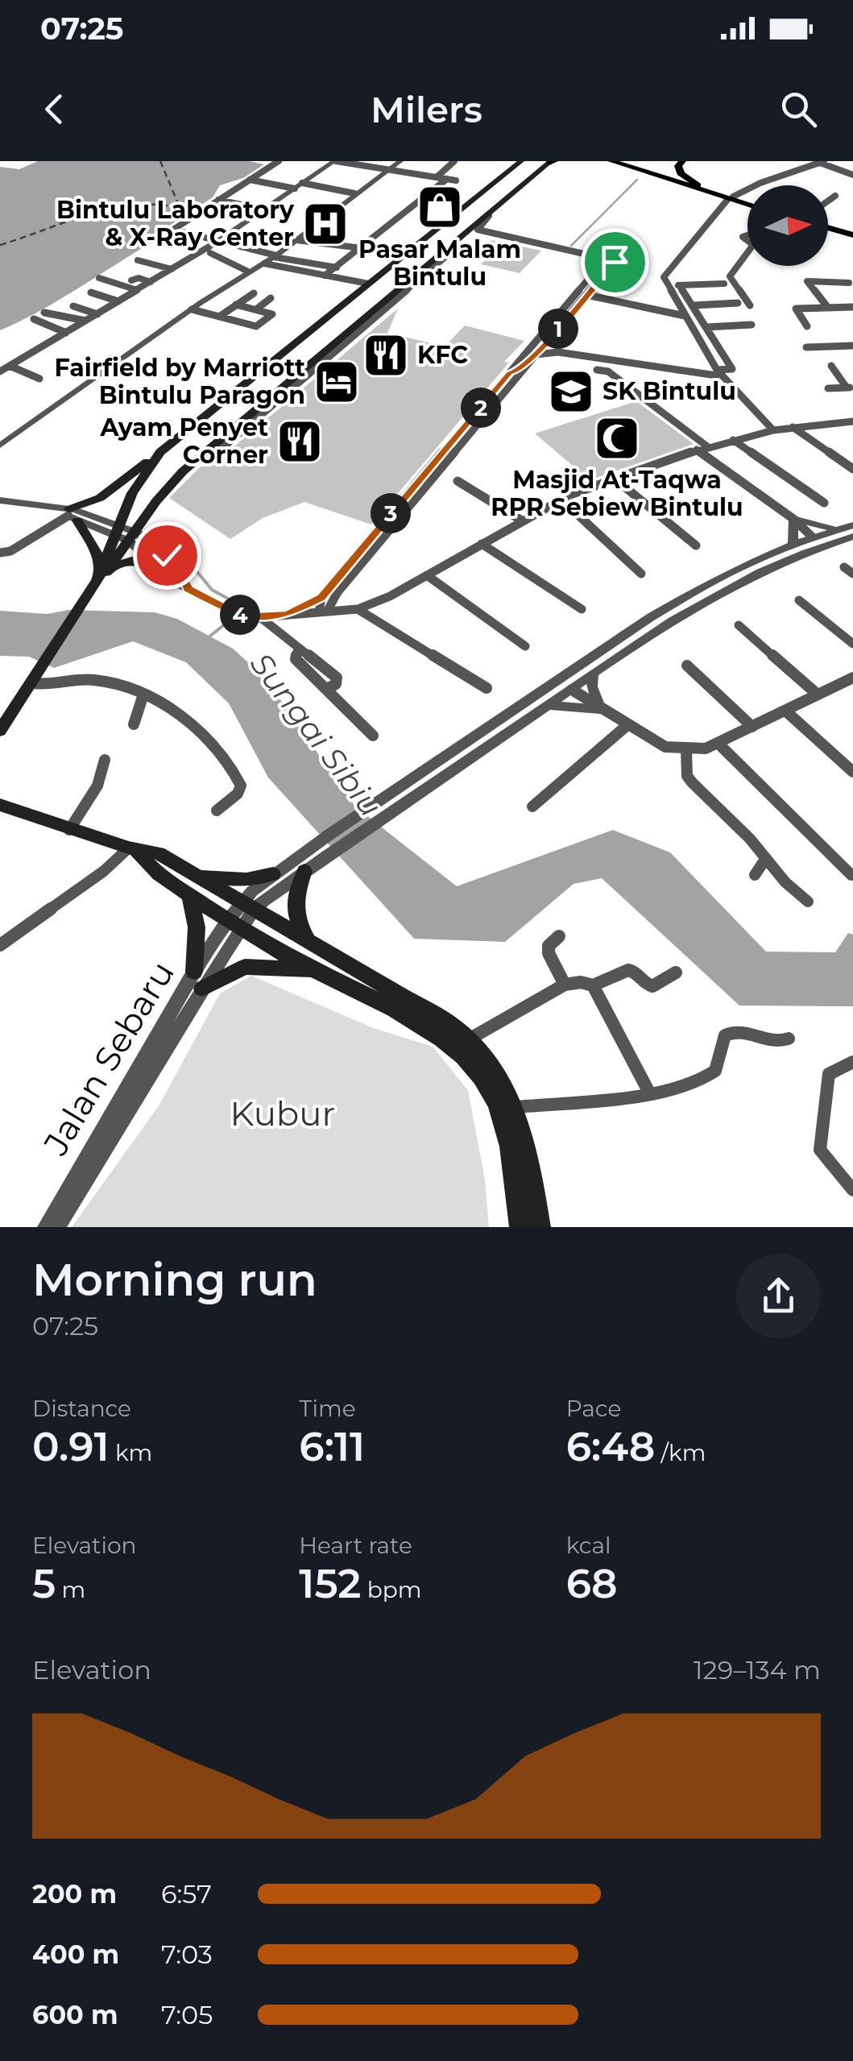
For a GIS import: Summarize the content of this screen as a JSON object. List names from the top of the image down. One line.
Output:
{"streets":{"street":["Jalan Sebaru"]},"water":["Sungai Sibiu"],"parks":["Kubur"],"places":{"shop":["Pasar Malam Bintulu"],"hospital":["Bintulu Laboratory & X-Ray Center"],"restaurant":["KFC","Ayam Penyet Corner"],"hotel":["Fairfield by Marriott Bintulu Paragon"],"school or university":["SK Bintulu"],"mosque":["Masjid At-Taqwa RPR Sebiew Bintulu"]},"north":"right","page":{"status":"07:25","header":"Milers","pins":["1","2","3","4"],"heading":["Morning run","07:25"],"stats":[["Distance","0.91 km"],["Time","6:11"],["Pace","6:48 /km"],["Elevation","5 m"],["Heart rate","152 bpm"],["kcal","68"]],"chart":["Elevation","129–134 m"],"list":[{"name":"200 m","note":"6:57"},{"name":"400 m","note":"7:03"},{"name":"600 m","note":"7:05"}]}}
